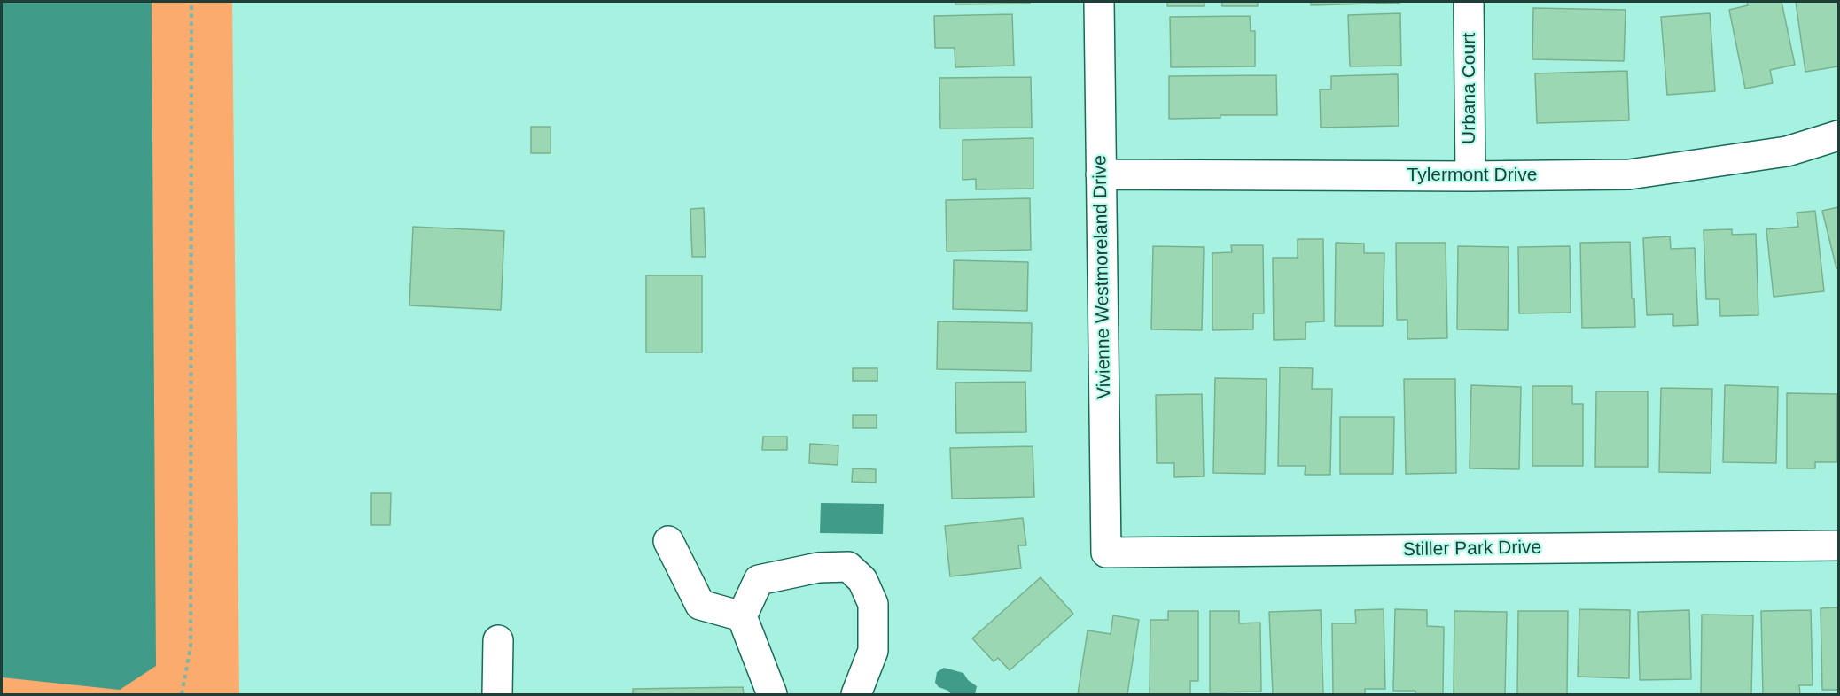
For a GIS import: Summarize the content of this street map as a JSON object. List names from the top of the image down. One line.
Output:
{"streets":{"street":["Urbana Court","Tylermont Drive","Vivienne Westmoreland Drive","Stiller Park Drive"]},"crossings":[["Urbana Court","Tylermont Drive"],["Tylermont Drive","Vivienne Westmoreland Drive"],["Vivienne Westmoreland Drive","Stiller Park Drive"]]}
